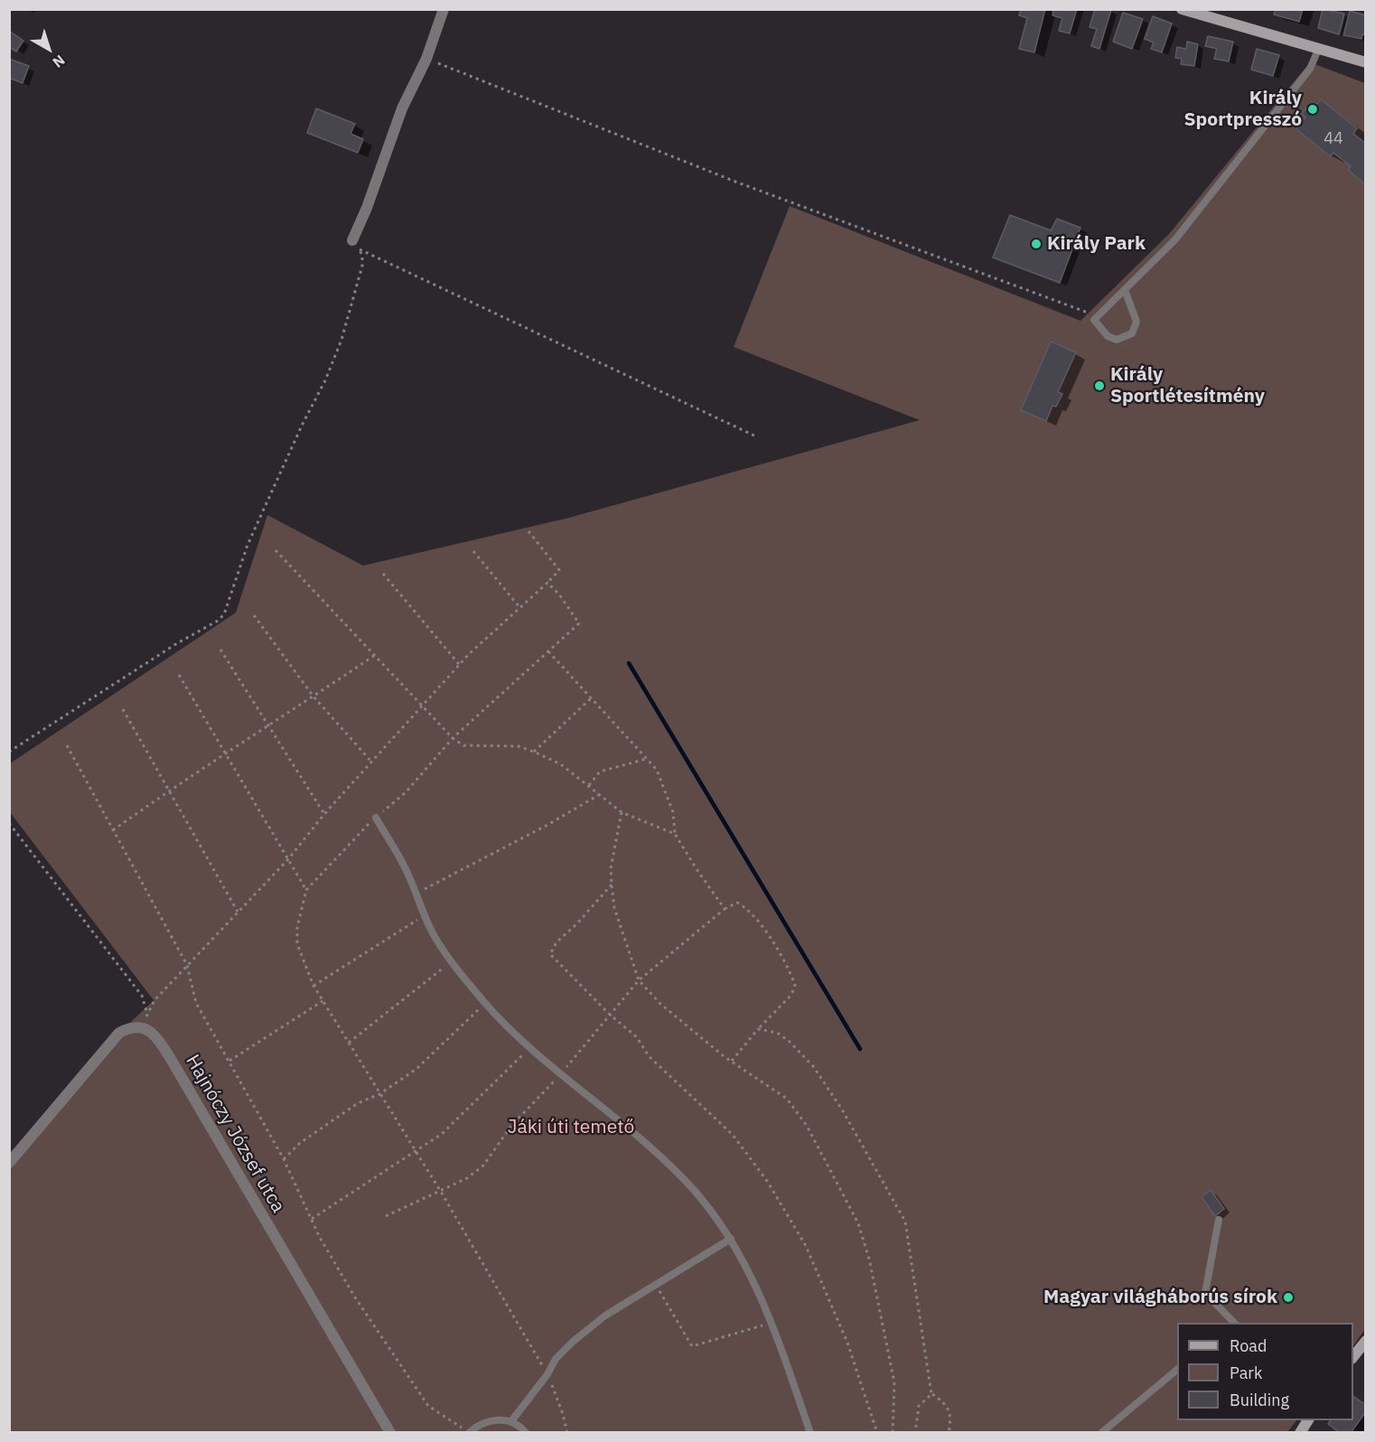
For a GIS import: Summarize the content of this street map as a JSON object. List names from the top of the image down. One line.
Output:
{"streets":{"street":["Hajnóczy József utca"]},"parks":["Jáki úti temető"],"places":["Király Sportpresszó","Király Park","Király Sportlétesítmény","Magyar világháborús sírok"],"house_numbers":["44"],"legend":["Road","Park","Building"],"north":"bottom right"}
